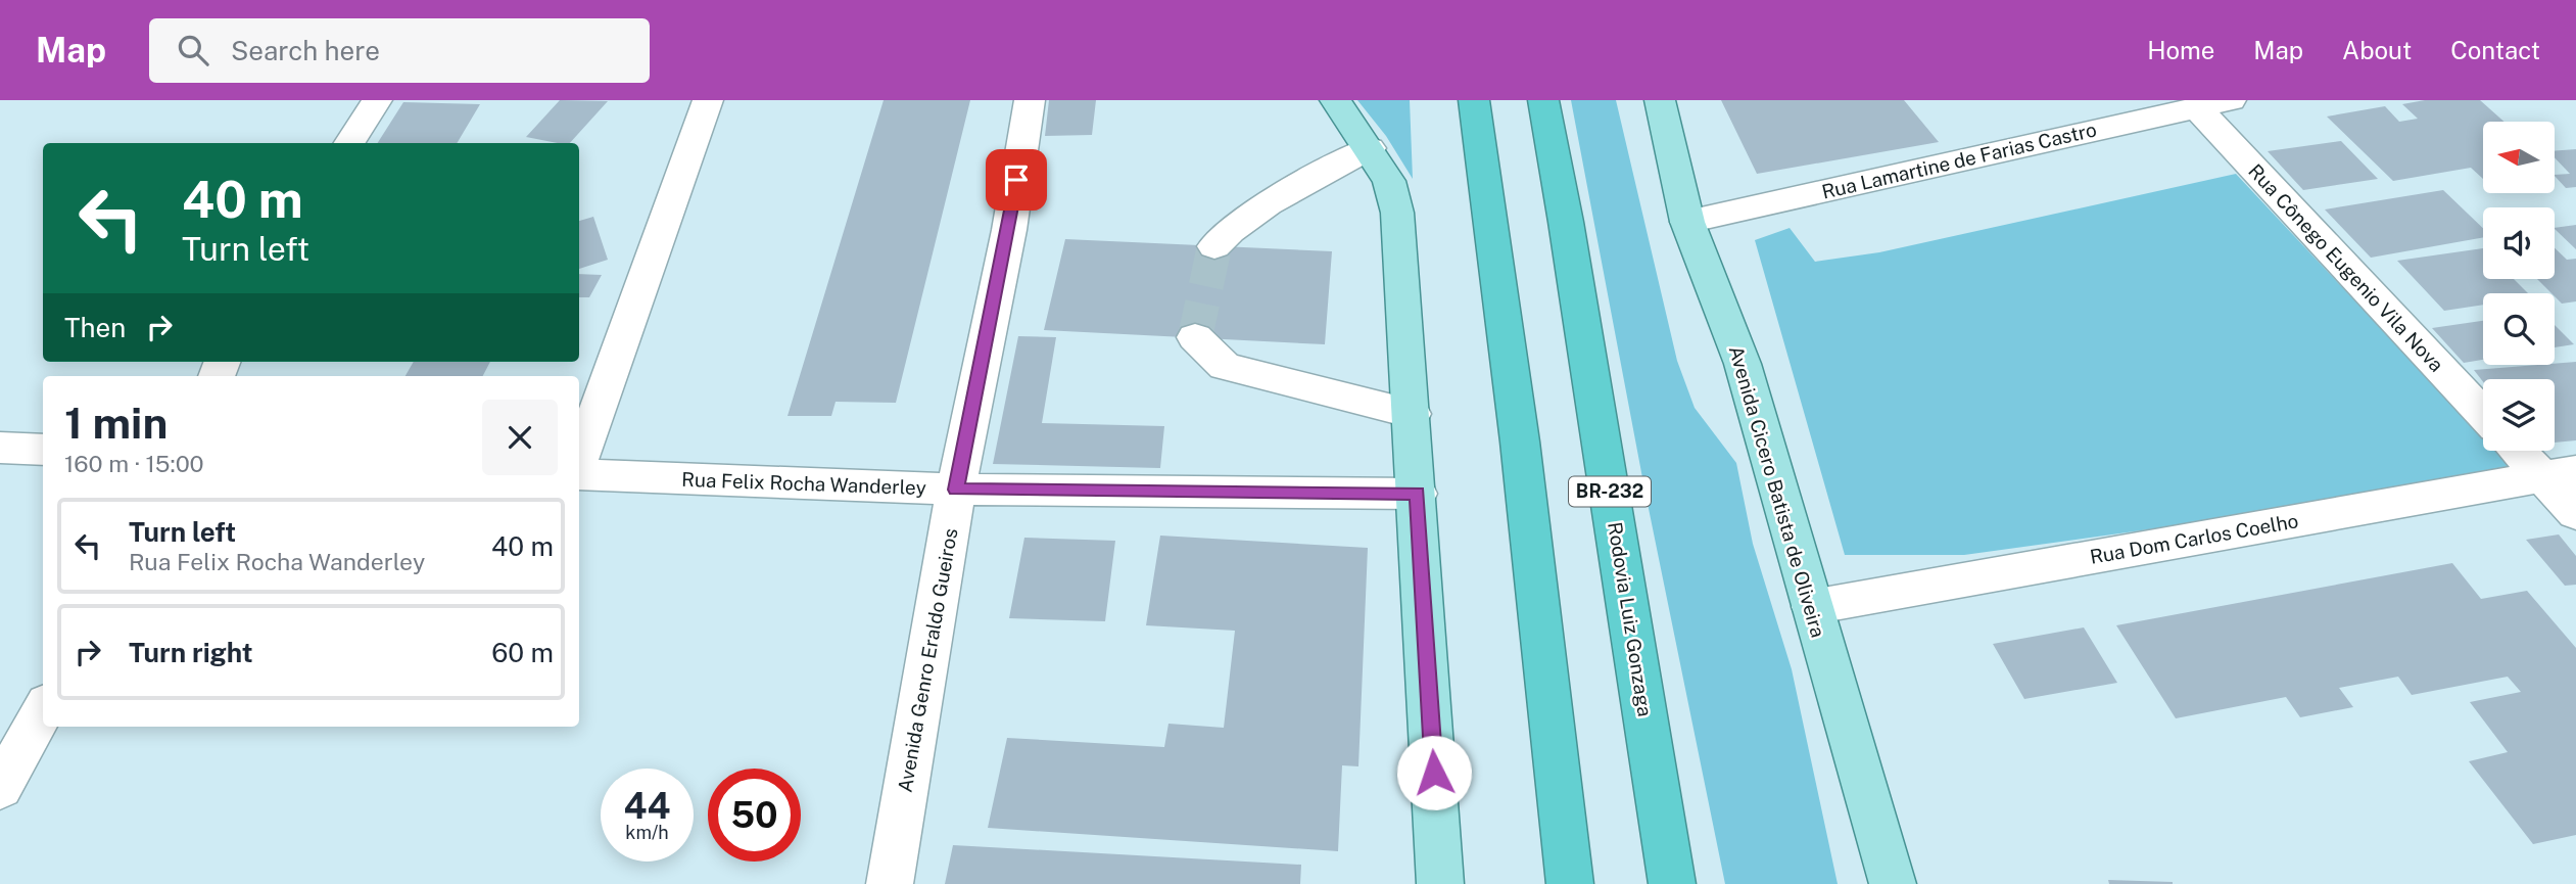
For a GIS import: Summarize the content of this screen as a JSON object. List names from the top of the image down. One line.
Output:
{"streets":{"highway":["BR-232","Rodovia Luiz Gonzaga"],"main road":["Avenida Cicero Batista de Oliveira"],"street":["Rua Lamartine de Farias Castro","Rua Cônego Eugenio Vila Nova","Rua Felix Rocha Wanderley","Rua Dom Carlos Coelho","Avenida Genro Eraldo Gueiros"]},"crossings":[["Rua Lamartine de Farias Castro","Rua Cônego Eugenio Vila Nova"],["Rua Lamartine de Farias Castro","Avenida Cicero Batista de Oliveira"],["Rua Felix Rocha Wanderley","Avenida Genro Eraldo Gueiros"],["Avenida Cicero Batista de Oliveira","Rua Dom Carlos Coelho"]],"north":"left","page":{"header":"Map","search":"Search here","nav":["Home","Map","About","Contact"],"turn":["40 m","Turn left"],"then":"Then","heading":["1 min","160 m · 15:00"],"list":[{"name":"Turn left","note":"Rua Felix Rocha Wanderley","value":"40 m"},{"name":"Turn right","value":"60 m"}],"speed":"44 km/h","limit":"50"}}
